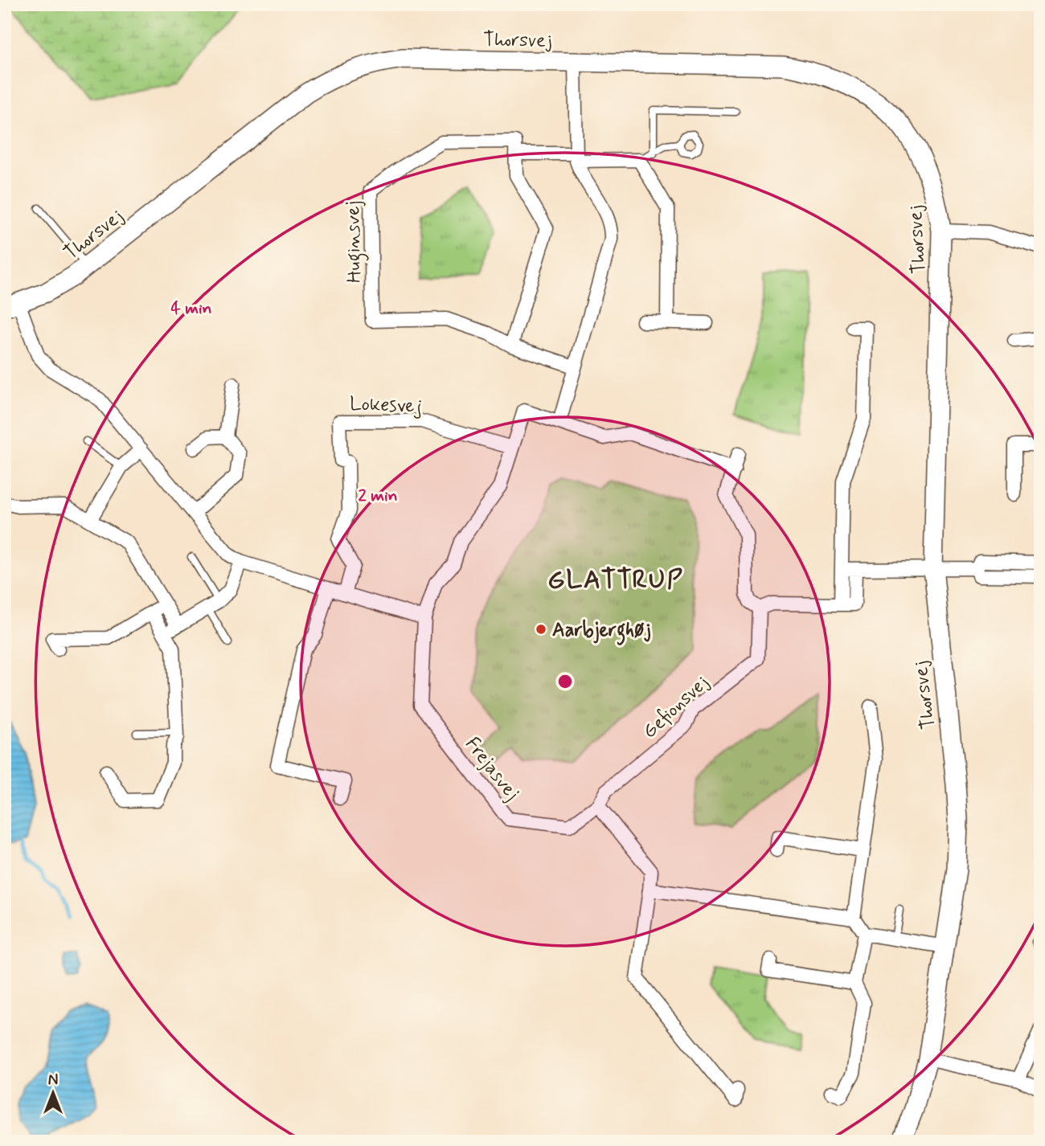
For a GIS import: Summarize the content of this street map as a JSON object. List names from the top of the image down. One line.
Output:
{"streets":{"street":["Thorsvej","Huginsvej","Lokesvej","Gefionsvej","Frejasvej"]},"crossings":[["Gefionsvej","Frejasvej"]],"districts":["GLATTRUP"],"places":["Aarbjerghøj"],"north":"top","rings":["4 min","2 min"]}
